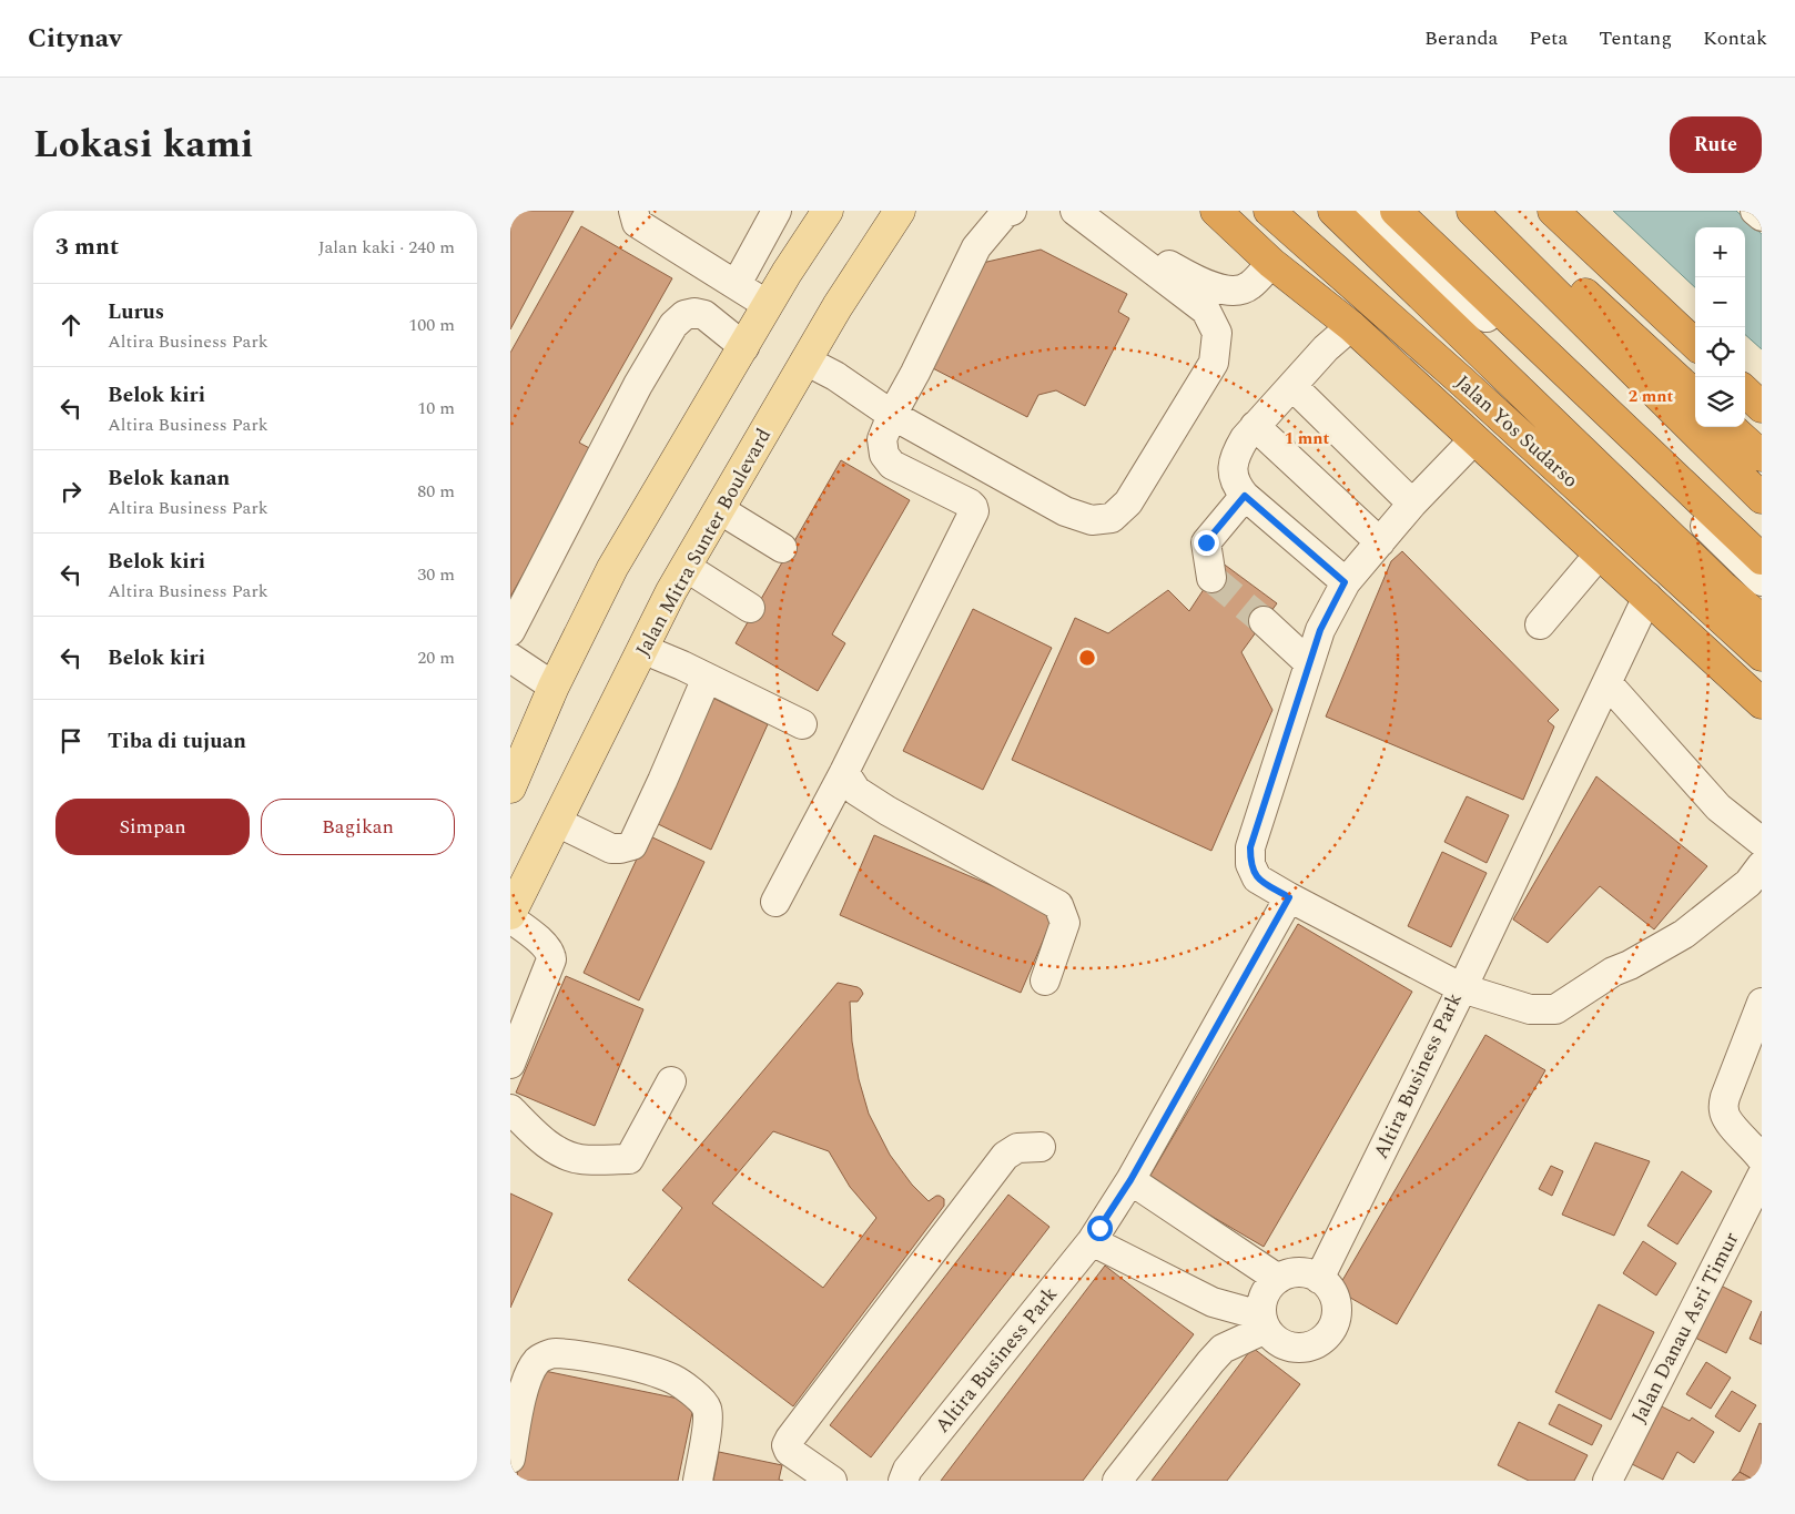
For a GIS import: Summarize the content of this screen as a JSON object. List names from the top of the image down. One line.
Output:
{"streets":{"highway":["Jalan Yos Sudarso"],"main road":["Jalan Mitra Sunter Boulevard"],"street":["Altira Business Park","Jalan Danau Asri Timur"]},"page":{"header":"Citynav","nav":["Beranda","Peta","Tentang","Kontak"],"title":"Lokasi kami","buttons":["Rute",["Simpan","Bagikan"]],"heading":["3 mnt","Jalan kaki · 240 m"],"map_buttons":["+","−"],"list":[["Lurus","Altira Business Park","100 m"],["Belok kiri","Altira Business Park","10 m"],["Belok kanan","Altira Business Park","80 m"],["Belok kiri","Altira Business Park","30 m"],["Belok kiri","20 m"],"Tiba di tujuan"]},"rings":["2 mnt","1 mnt"]}
